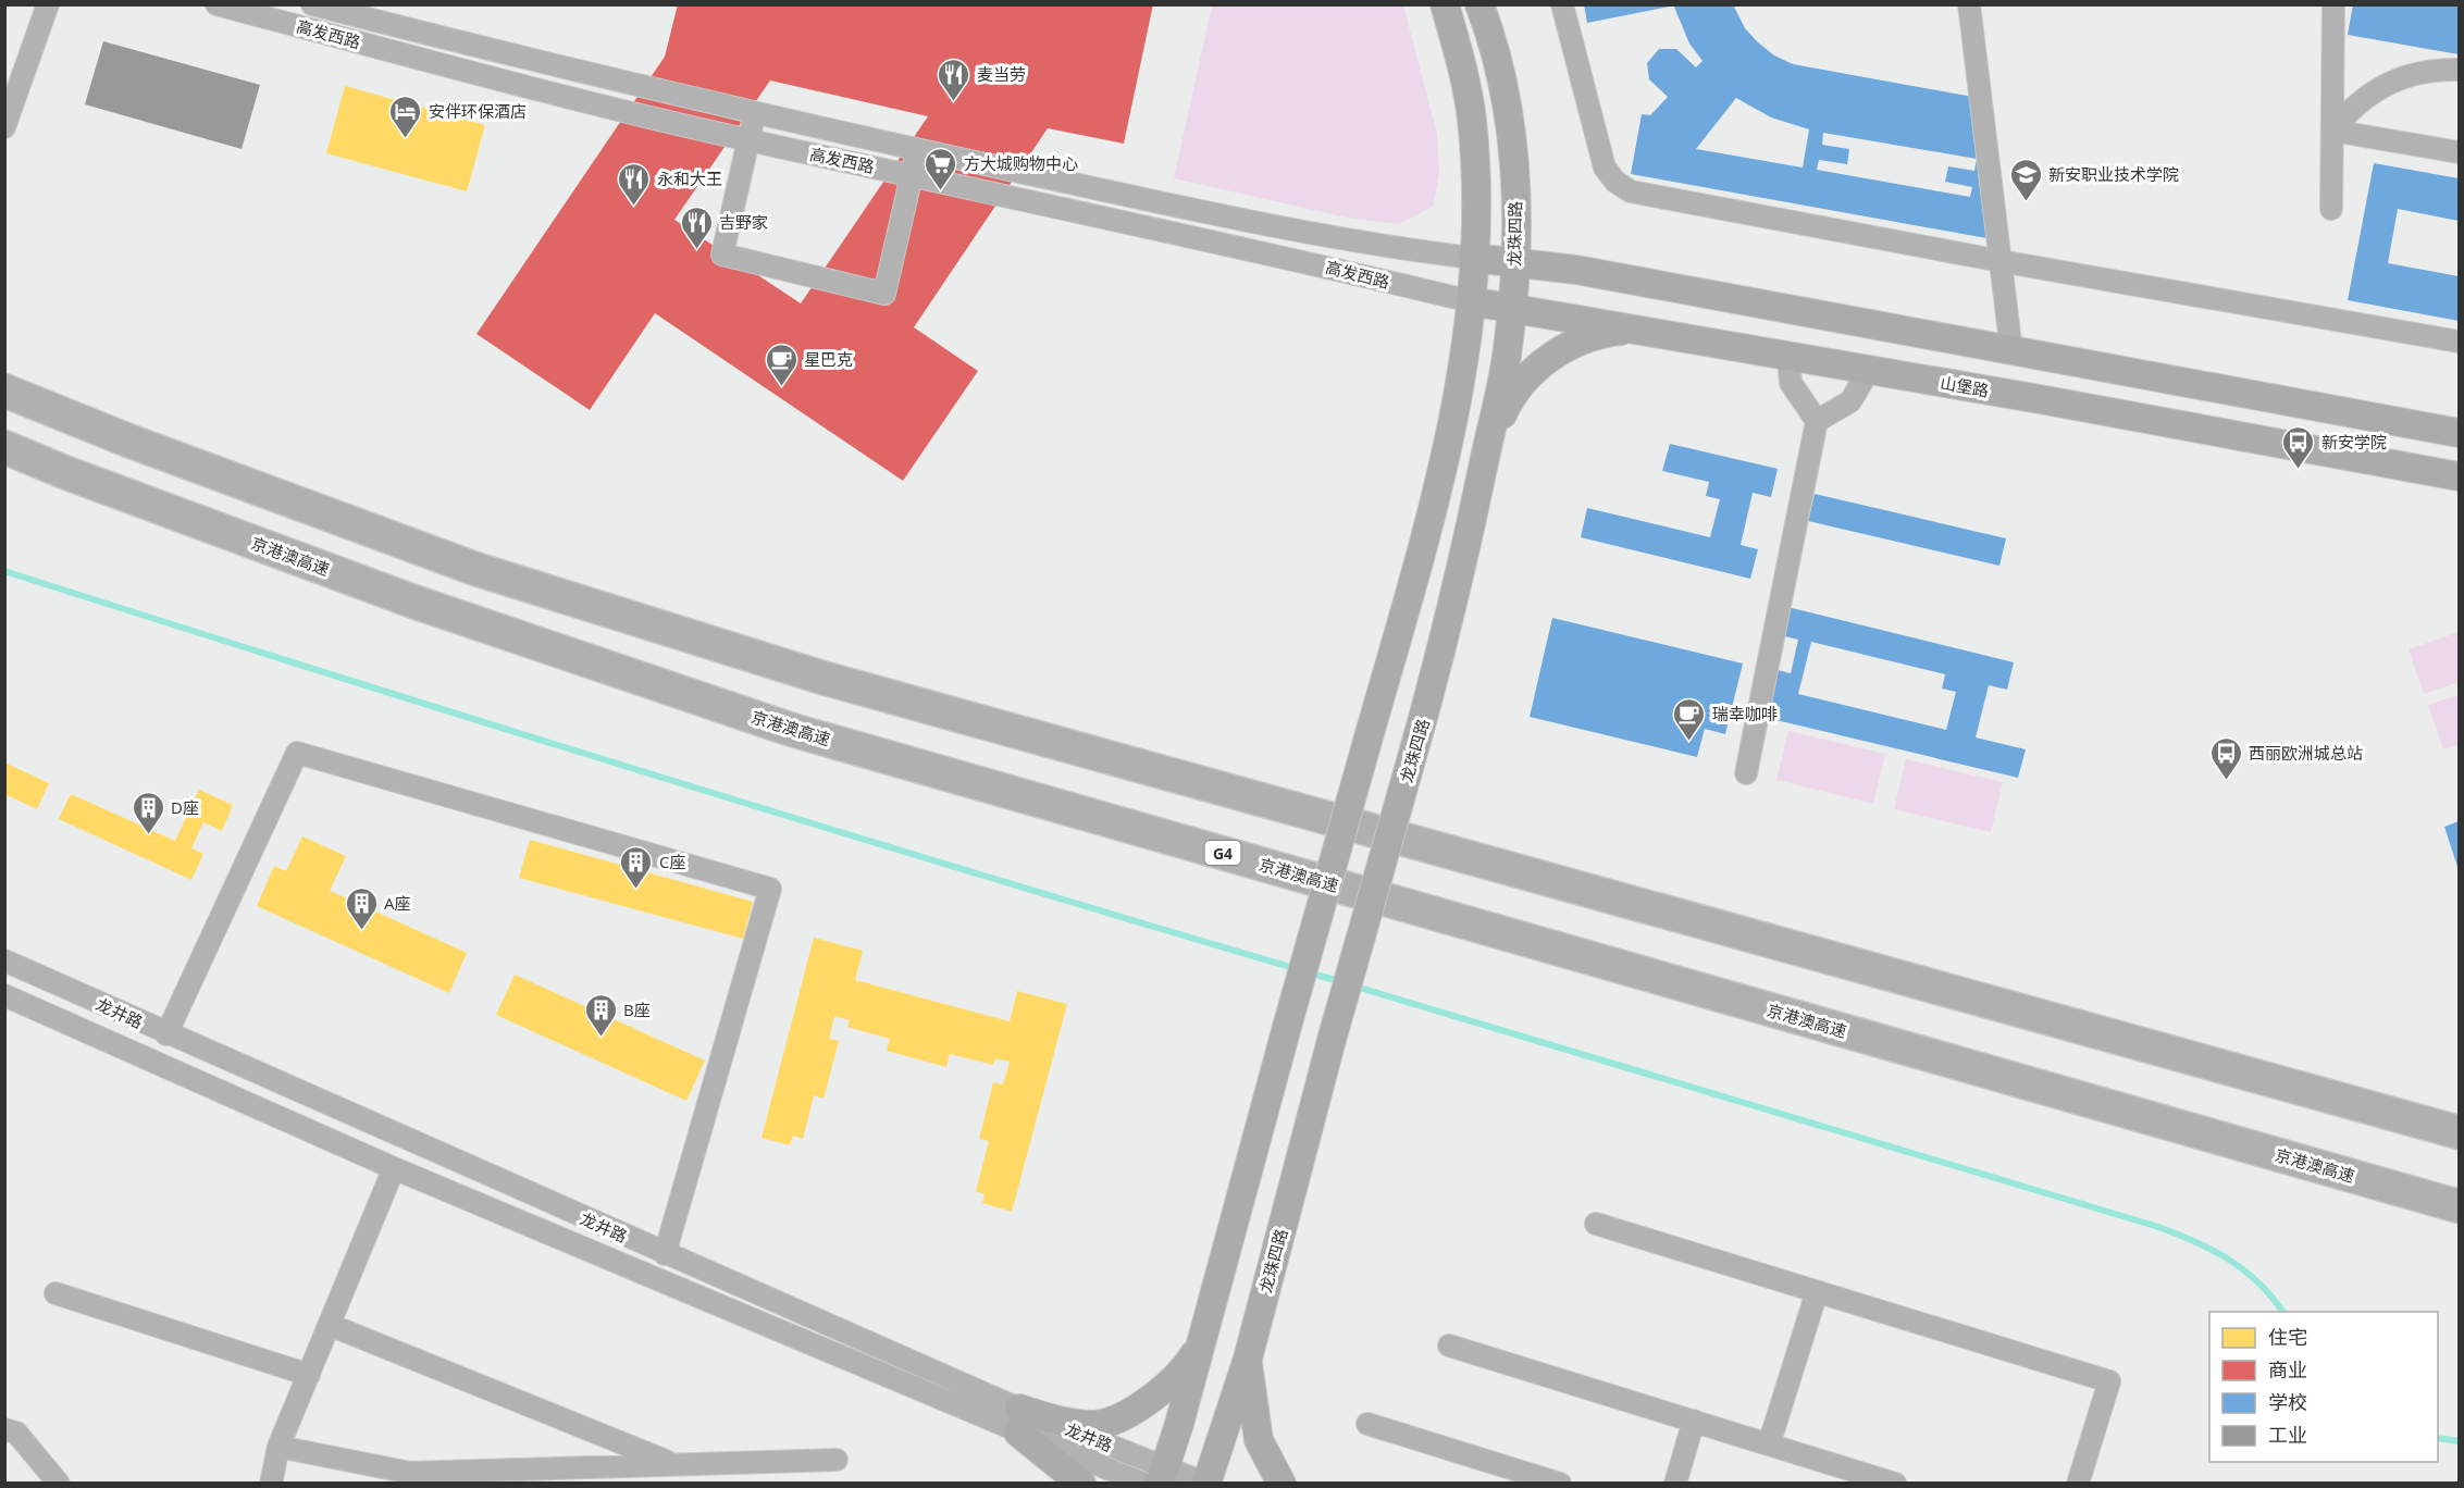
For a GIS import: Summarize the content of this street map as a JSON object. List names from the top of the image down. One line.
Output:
{"streets":{"highway":["京港澳高速","G4"],"main road":["龙珠四路","山堡路"],"street":["高发西路","龙井路"]},"crossings":[["高发西路","山堡路"],["龙珠四路","山堡路"],["龙珠四路","龙井路"]],"places":{"restaurant":["麦当劳","永和大王","吉野家"],"hotel":["安伴环保酒店"],"supermarket":["方大城购物中心"],"school or university":["新安职业技术学院"],"cafe":["星巴克","瑞幸咖啡"],"bus stop":["新安学院","西丽欧洲城总站"],"building":["D座","C座","A座","B座"]},"legend":["住宅","商业","学校","工业"]}
